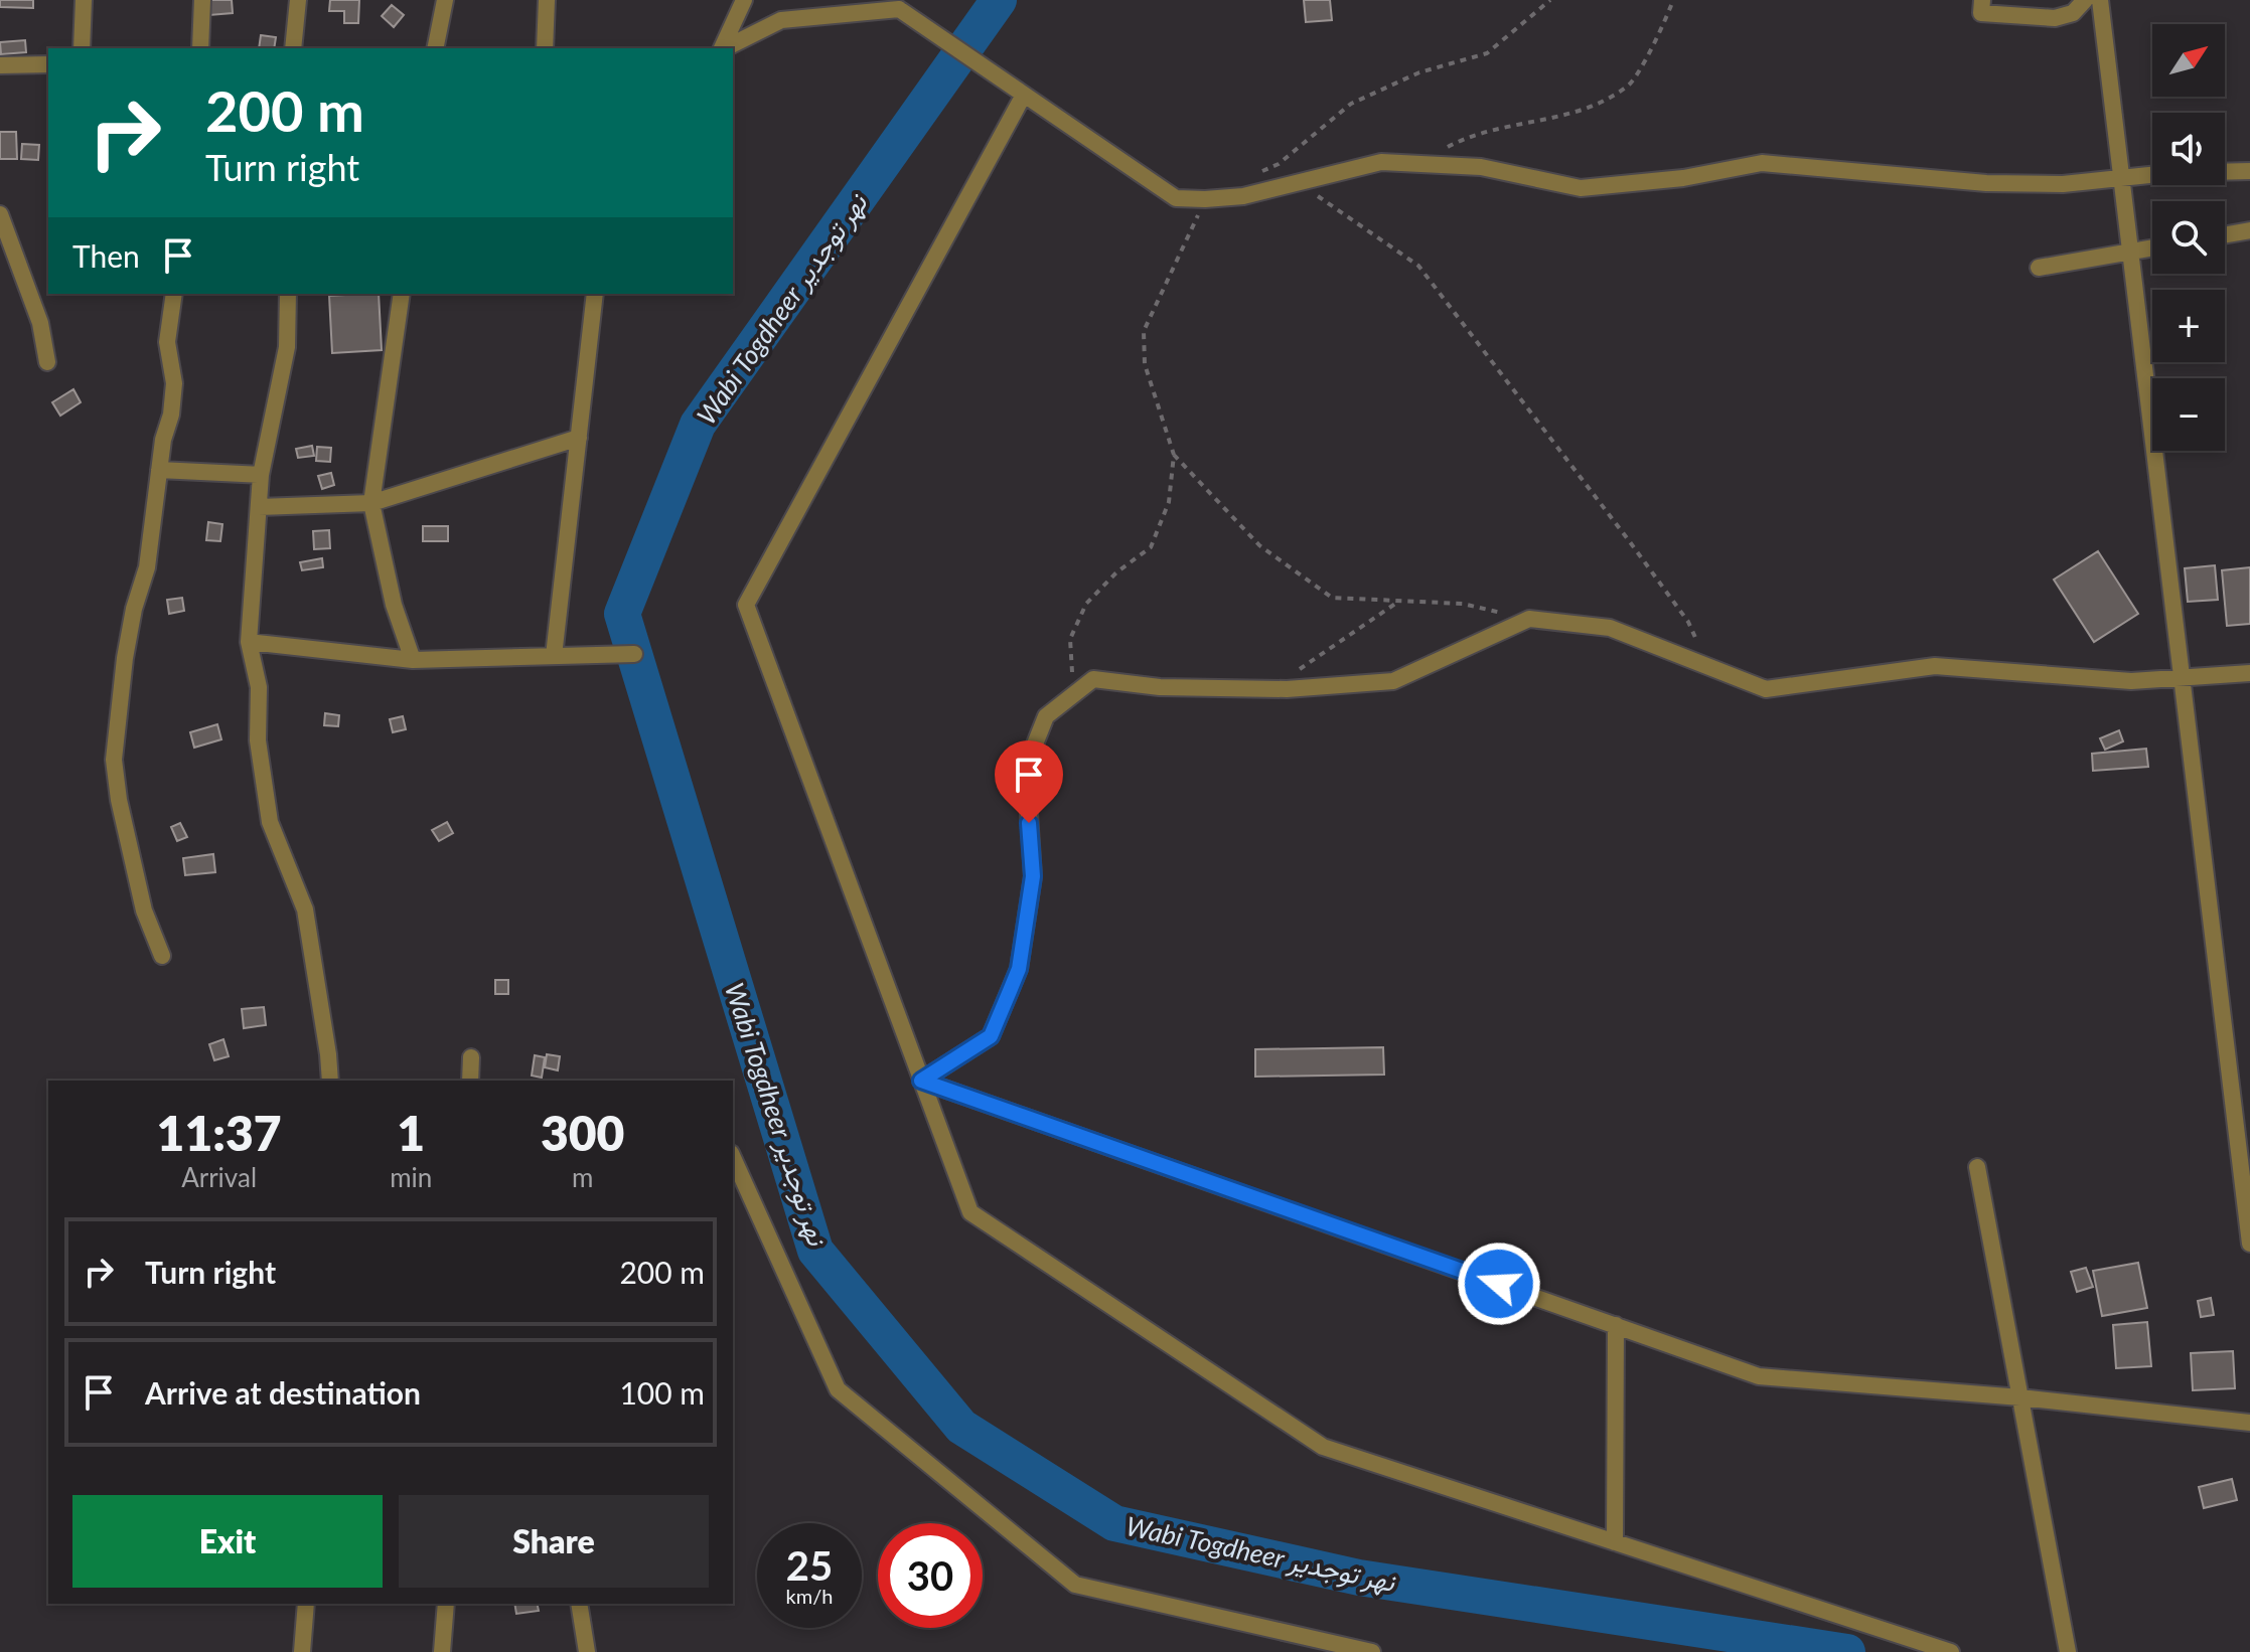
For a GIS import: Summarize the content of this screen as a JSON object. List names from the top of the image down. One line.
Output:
{"water":["Wabi Togdheer نهر توجدير"],"north":"top right","page":{"map_buttons":["+","−"],"turn":["200 m","Turn right"],"then":"Then","eta":["11:37","Arrival","1","min","300","m"],"list":[{"name":"Turn right","value":"200 m"},{"name":"Arrive at destination","value":"100 m"}],"buttons":["Exit","Share"],"speed":"25 km/h","limit":"30"}}
